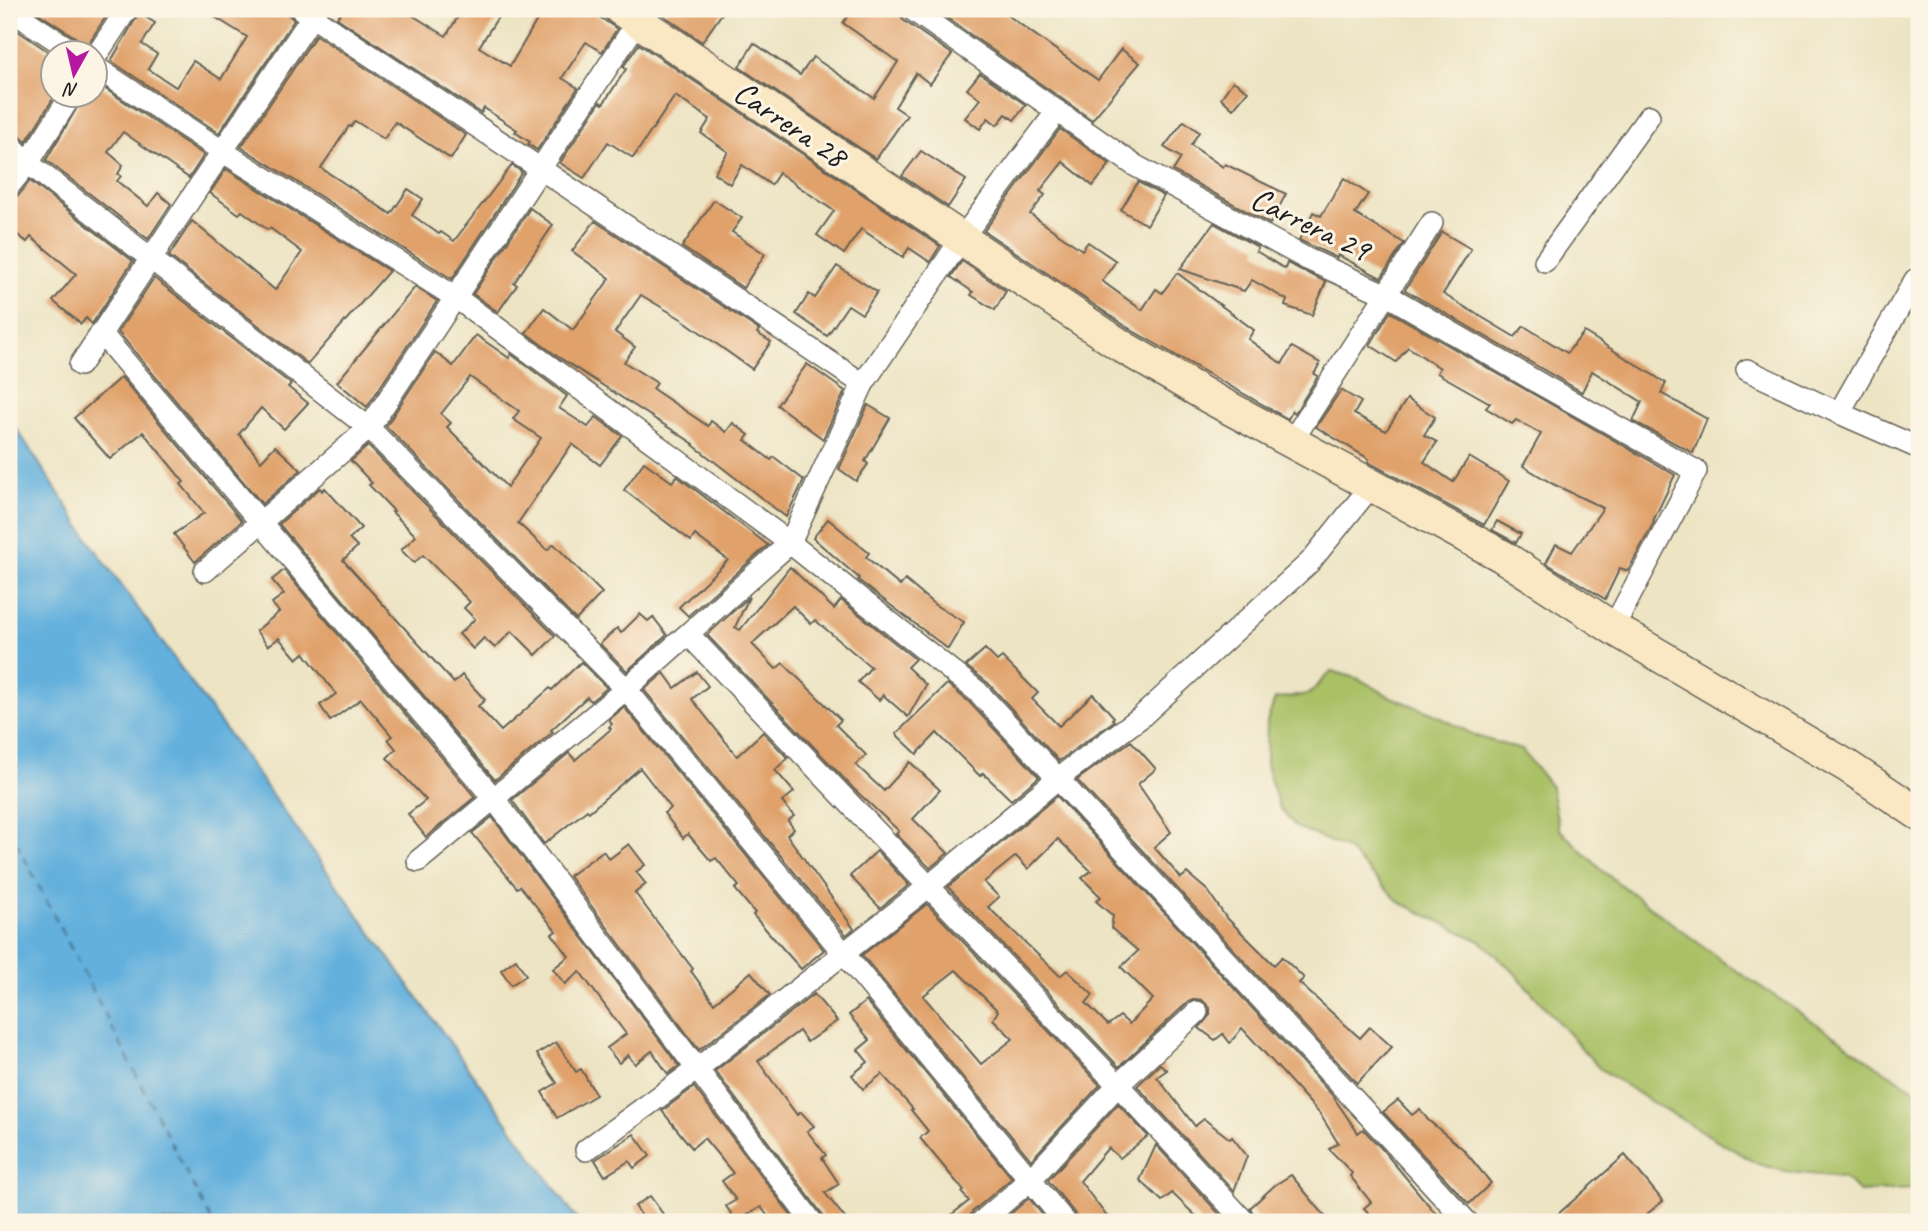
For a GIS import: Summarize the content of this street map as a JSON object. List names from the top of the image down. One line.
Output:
{"streets":{"main road":["Carrera 28"],"street":["Carrera 29"]},"crossings":[["Carrera 28","Carrera 29"]],"north":"bottom"}
